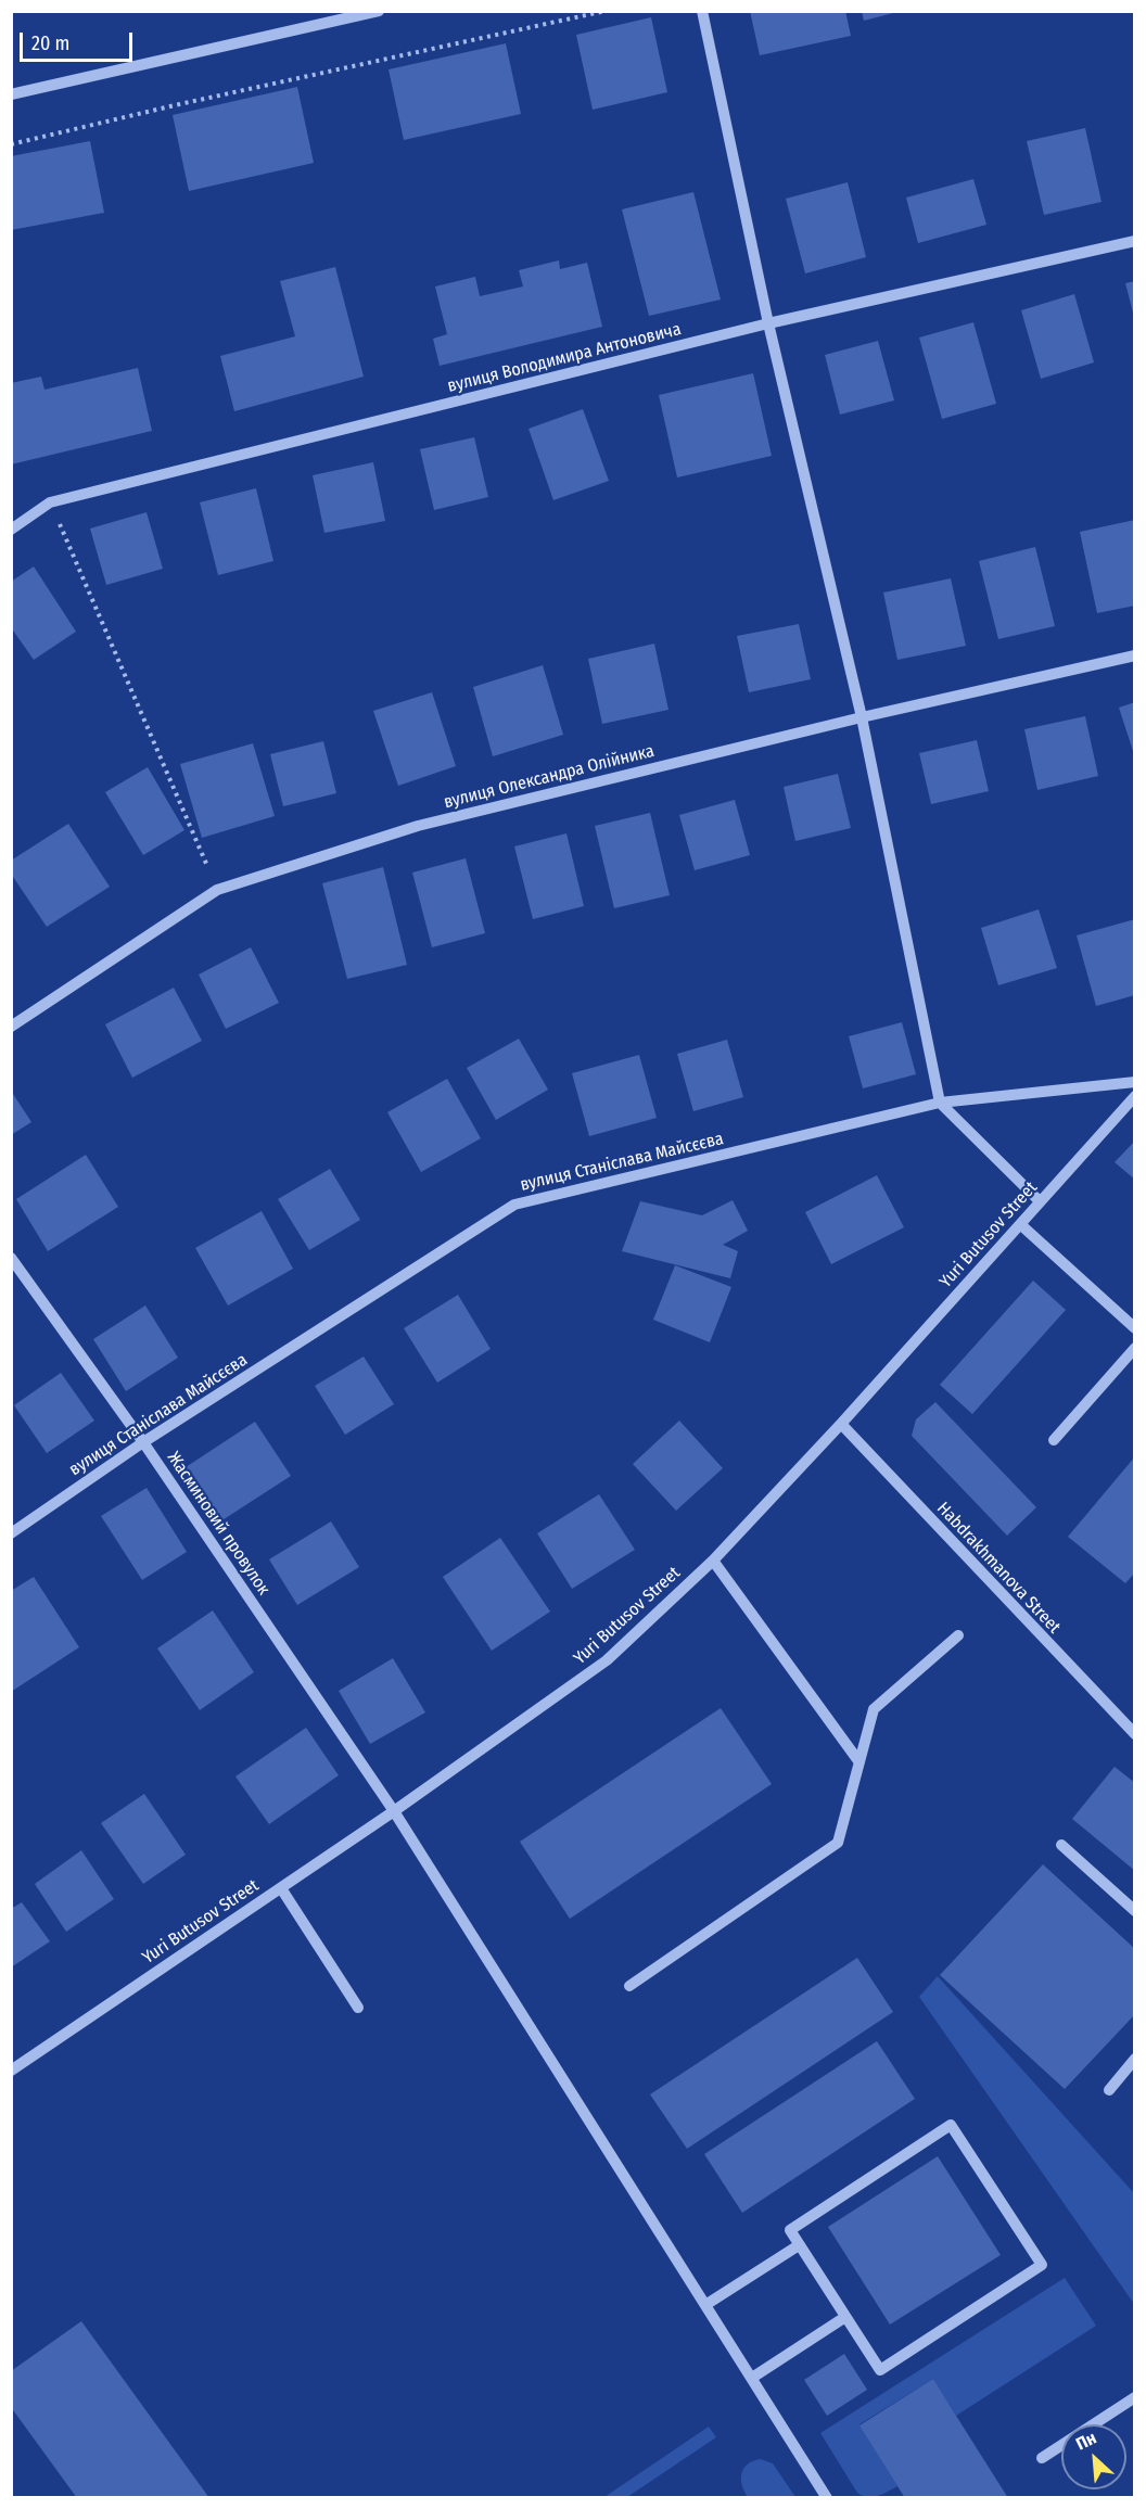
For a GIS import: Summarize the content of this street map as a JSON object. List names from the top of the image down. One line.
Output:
{"streets":{"street":["вулиця Володимира Антоновича","вулиця Олександра Олійника","вулиця Станіслава Майсєєва","Yuri Butusov Street","Жасминовий провулок","Habdrakhmanova Street"]},"crossings":[["вулиця Станіслава Майсєєва","Жасминовий провулок"],["Yuri Butusov Street","Жасминовий провулок"],["Yuri Butusov Street","Habdrakhmanova Street"]],"scale_bar":"20 m","north":"top left"}
